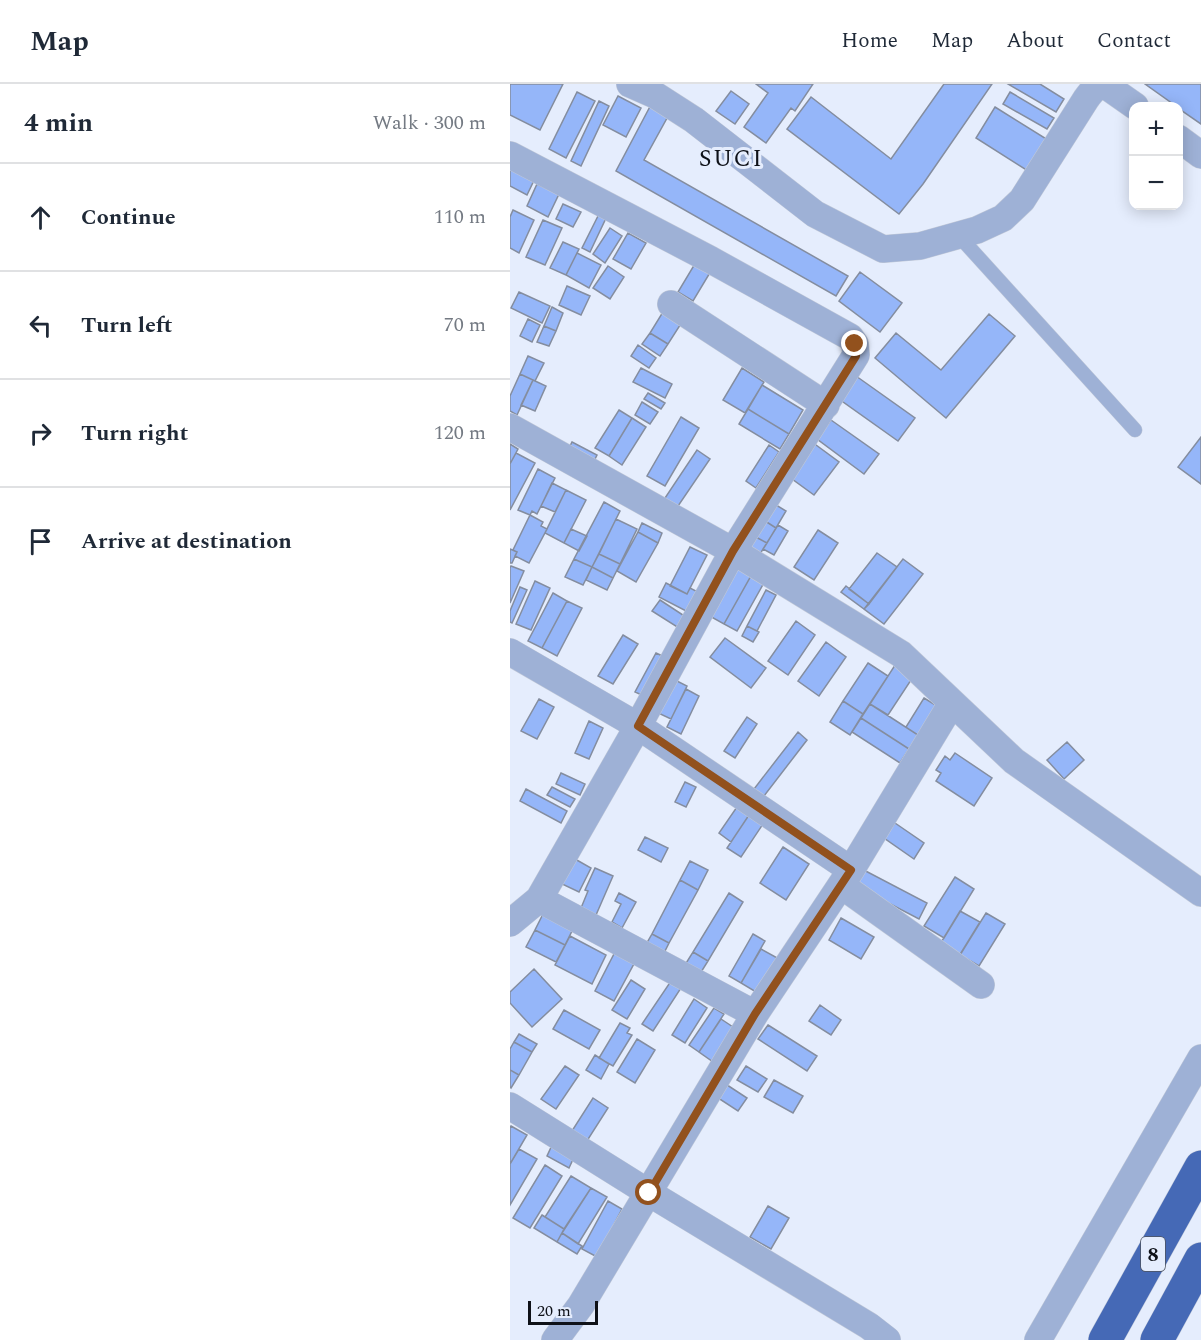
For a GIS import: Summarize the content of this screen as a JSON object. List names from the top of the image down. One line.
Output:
{"streets":{"highway":["8"]},"districts":["SUCI"],"scale_bar":"20 m","page":{"header":"Map","nav":["Home","Map","About","Contact"],"heading":["4 min","Walk · 300 m"],"map_buttons":["+","−"],"list":[["Continue","110 m"],["Turn left","70 m"],["Turn right","120 m"],"Arrive at destination"],"scale":"20 m"}}
